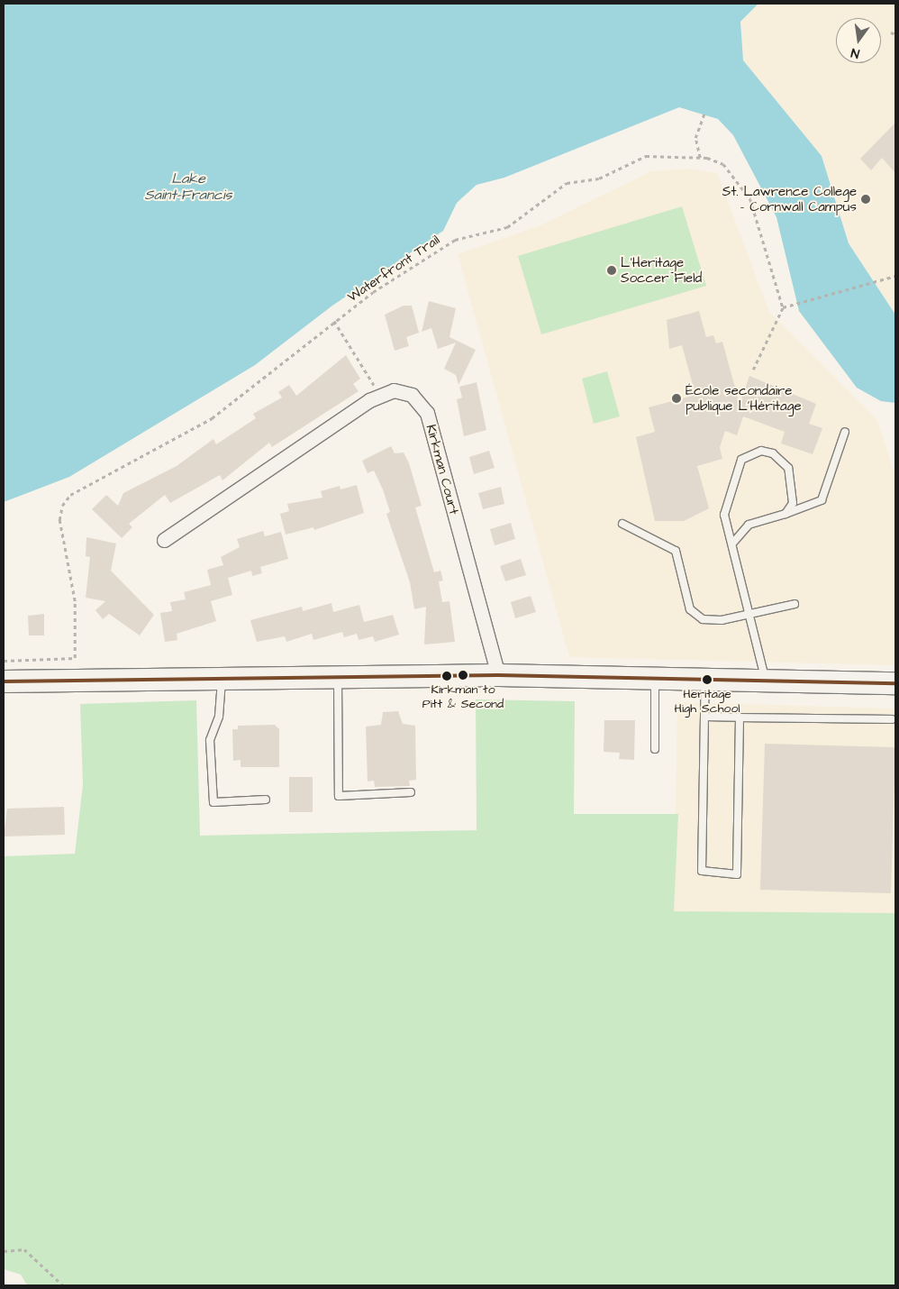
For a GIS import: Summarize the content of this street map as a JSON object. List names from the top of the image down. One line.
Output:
{"streets":{"street":["Kirkman Court"],"path":["Waterfront Trail"]},"water":["Lake Saint-Francis"],"places":["St. Lawrence College - Cornwall Campus","L'Heritage Soccer Field","École secondaire publique L'Héritage","Kirkman to Pitt & Second","Heritage High School"],"north":"bottom"}
